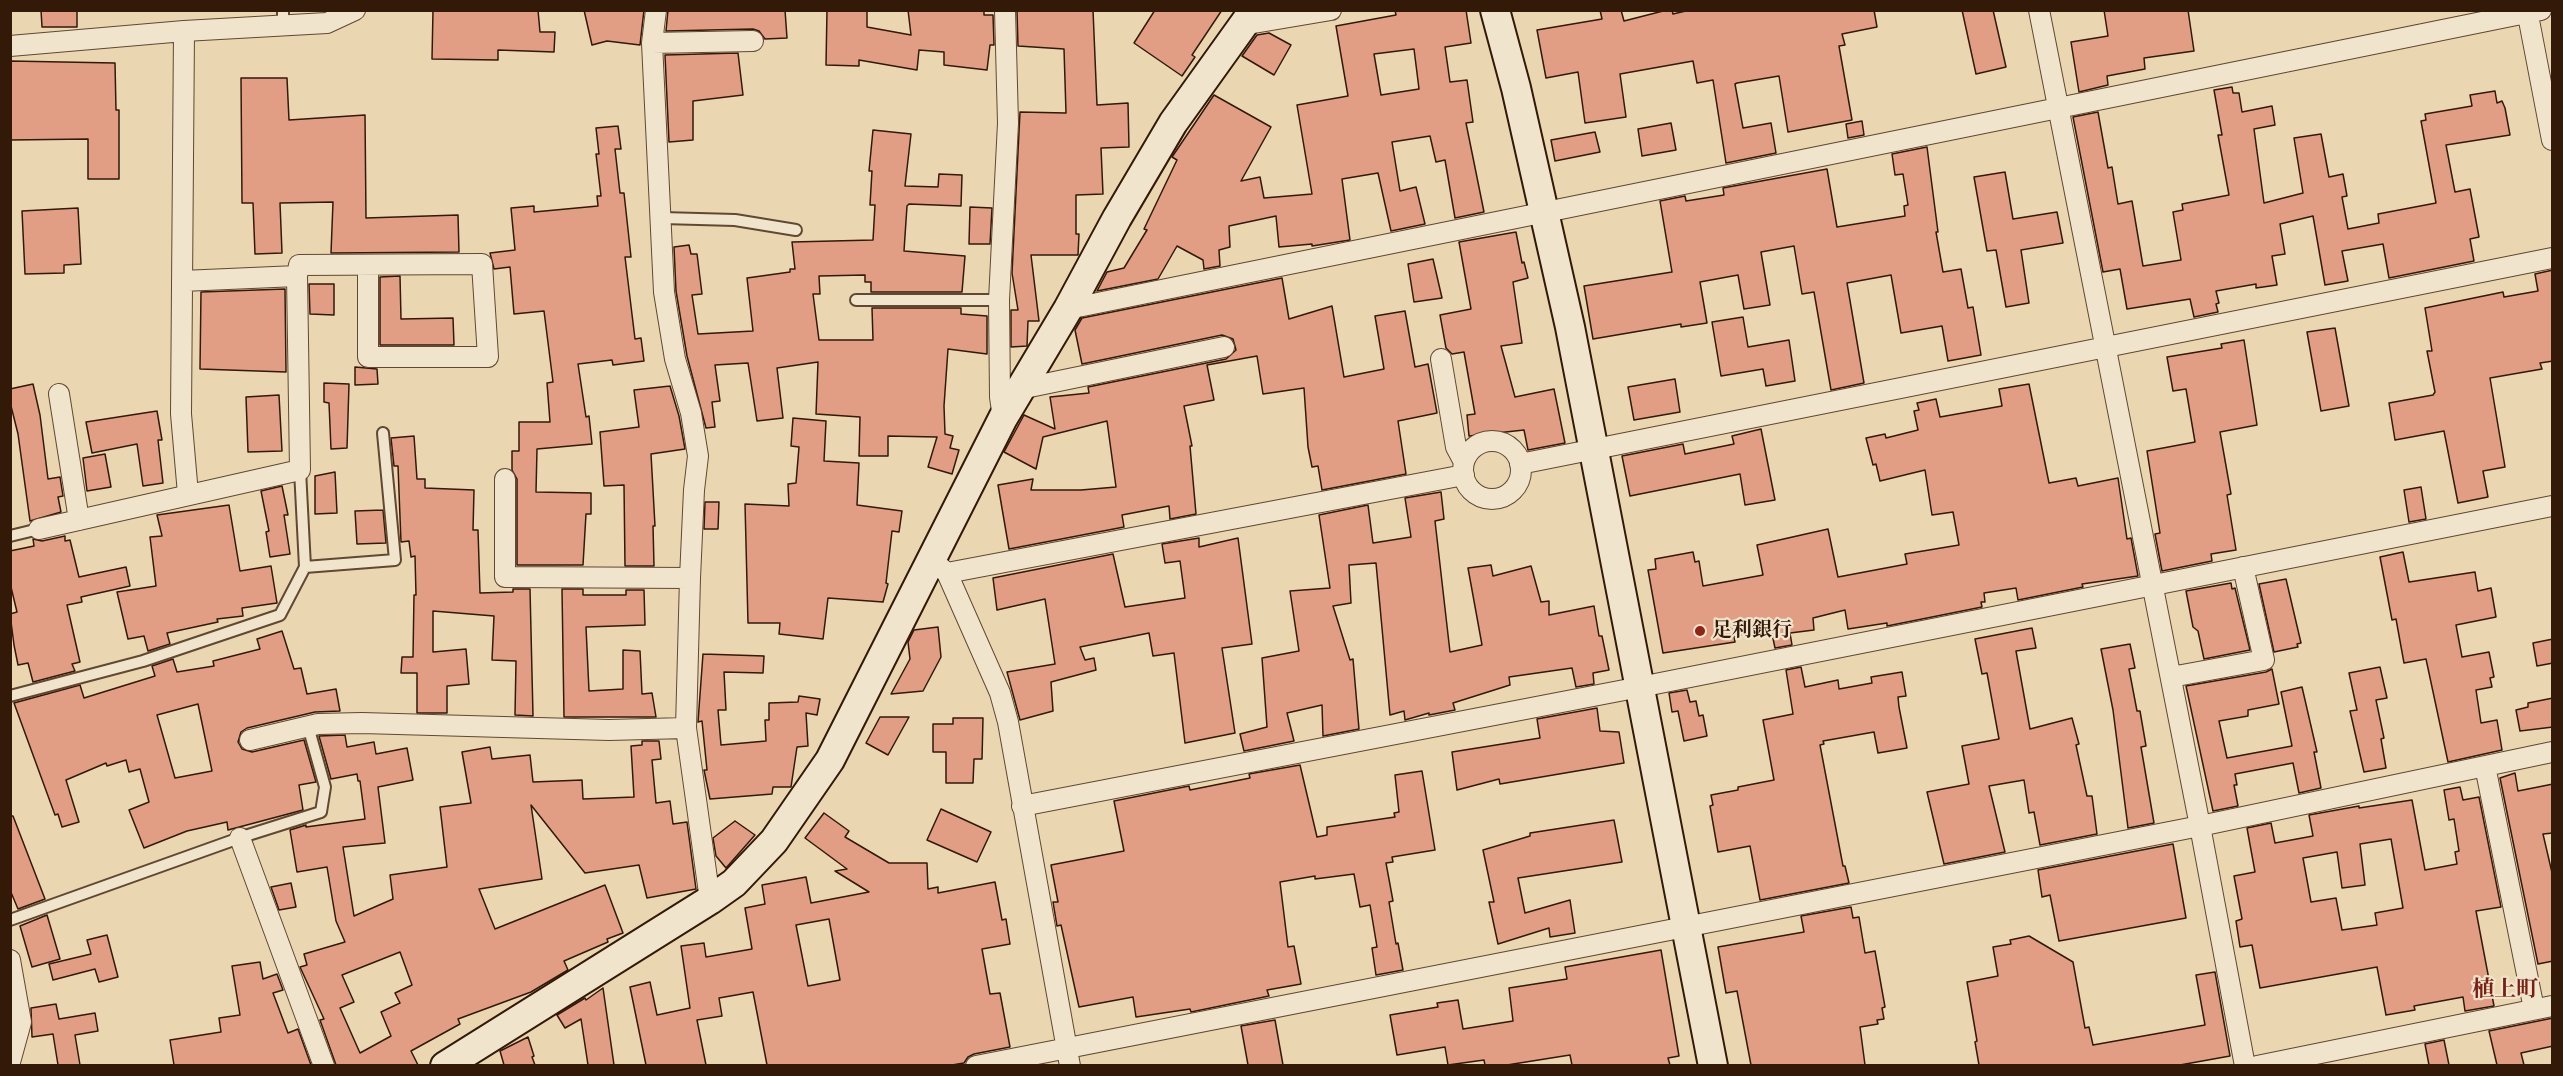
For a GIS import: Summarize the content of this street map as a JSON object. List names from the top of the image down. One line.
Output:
{"districts":["植上町"],"places":["足利銀行"]}
